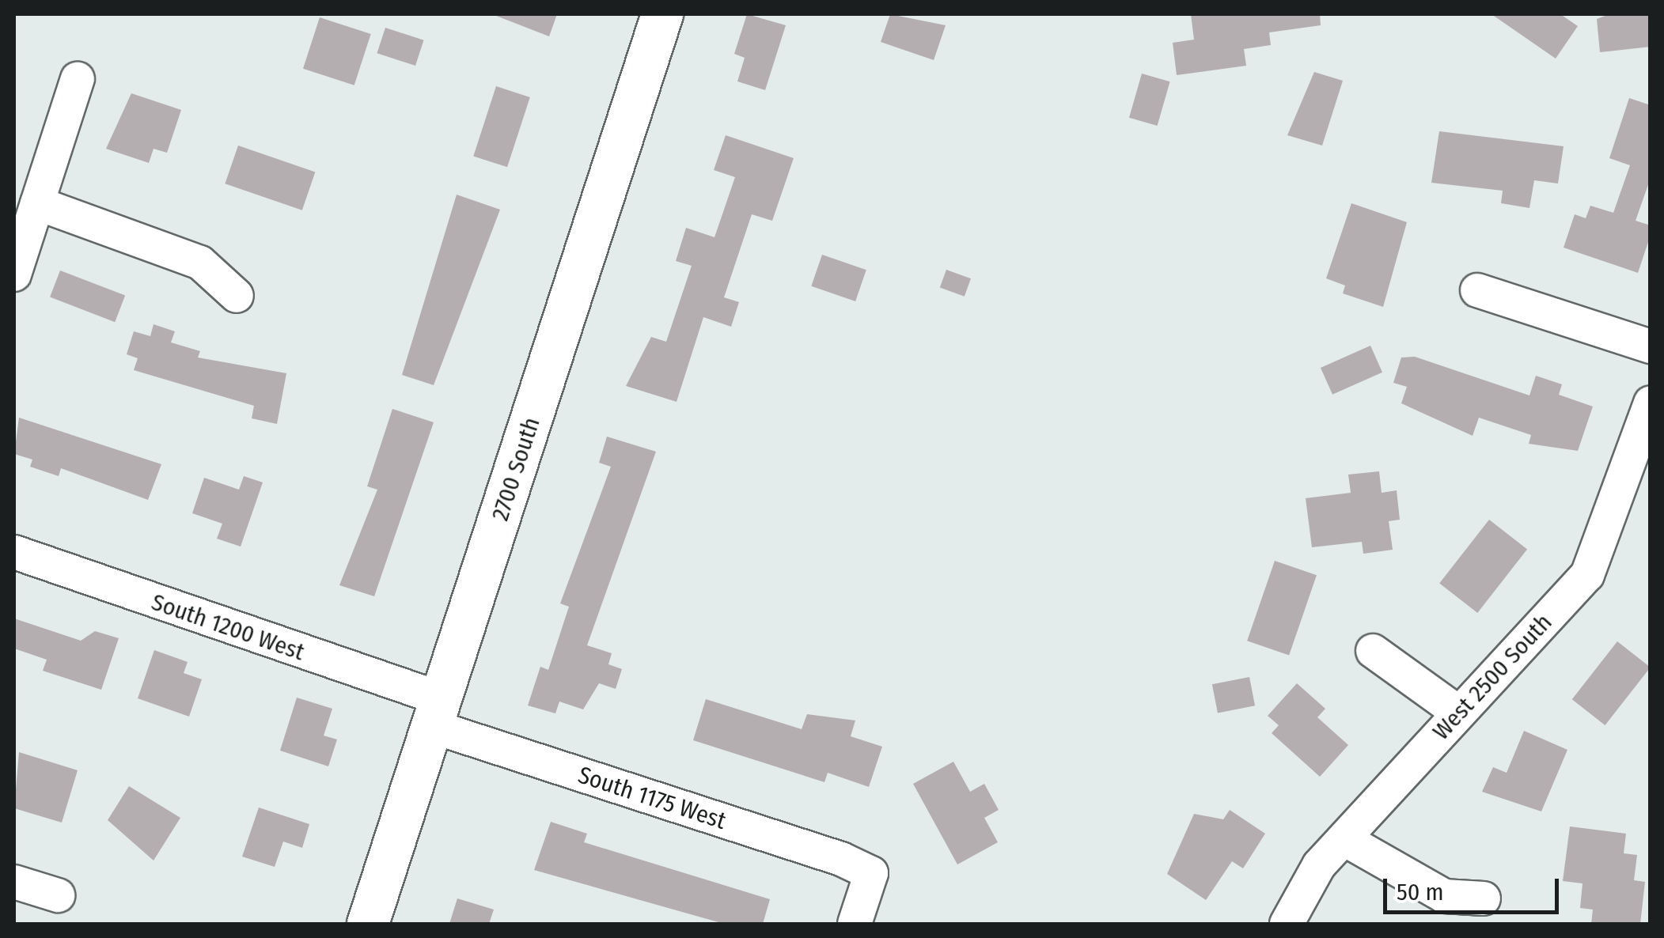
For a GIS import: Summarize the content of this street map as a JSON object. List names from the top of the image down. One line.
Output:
{"streets":{"main road":["2700 South"],"street":["South 1200 West","West 2500 South","South 1175 West"]},"crossings":[["2700 South","South 1200 West"],["2700 South","South 1175 West"],["South 1200 West","South 1175 West"]],"scale_bar":"50 m"}
